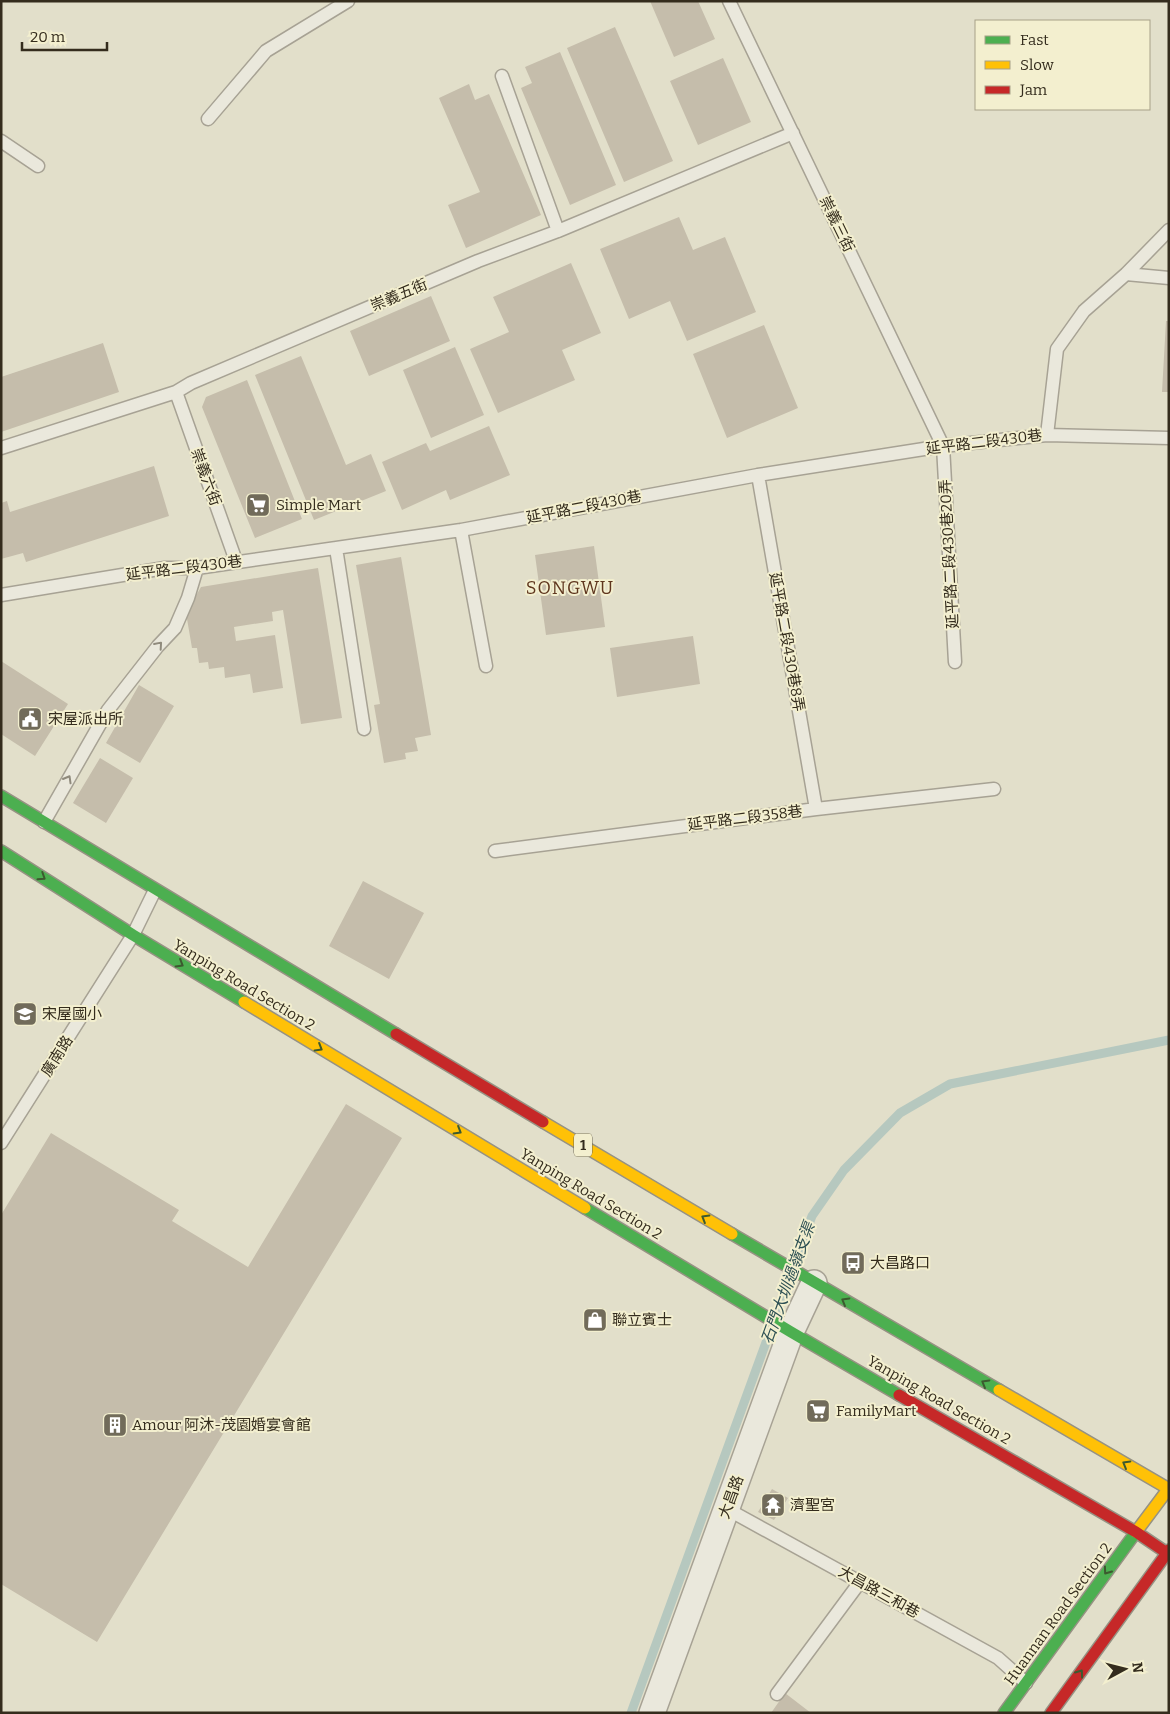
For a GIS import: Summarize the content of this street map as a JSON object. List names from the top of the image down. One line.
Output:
{"streets":{"main road":["Yanping Road Section 2","1","Huannan Road Section 2"],"street":["大昌路"],"lane":["崇義三街","崇義五街","延平路二段430巷","崇義六街","延平路二段430巷20弄","延平路二段430巷8弄","延平路二段358巷","廣南路","大昌路三和巷"]},"crossings":[["崇義三街","崇義五街"],["崇義三街","延平路二段430巷"],["崇義三街","延平路二段430巷20弄"],["崇義五街","崇義六街"],["延平路二段430巷","崇義六街"],["延平路二段430巷","延平路二段430巷20弄"],["延平路二段430巷","延平路二段430巷8弄"],["延平路二段430巷8弄","延平路二段358巷"],["Yanping Road Section 2","廣南路"],["Yanping Road Section 2","1"],["Yanping Road Section 2","大昌路"],["Yanping Road Section 2","Huannan Road Section 2"],["廣南路","1"],["1","大昌路"],["1","Huannan Road Section 2"],["大昌路","大昌路三和巷"],["大昌路三和巷","Huannan Road Section 2"]],"districts":["SONGWU"],"water":["石門大圳過嶺支渠"],"places":{"supermarket":["Simple Mart","FamilyMart"],"public building":["宋屋派出所"],"school or university":["宋屋國小"],"bus stop":["大昌路口"],"shop":["聯立賓士"],"building":["Amour 阿沐-茂園婚宴會館"],"temple":["濟聖宮"]},"legend":["Fast","Slow","Jam"],"scale_bar":"20 m","north":"right"}
